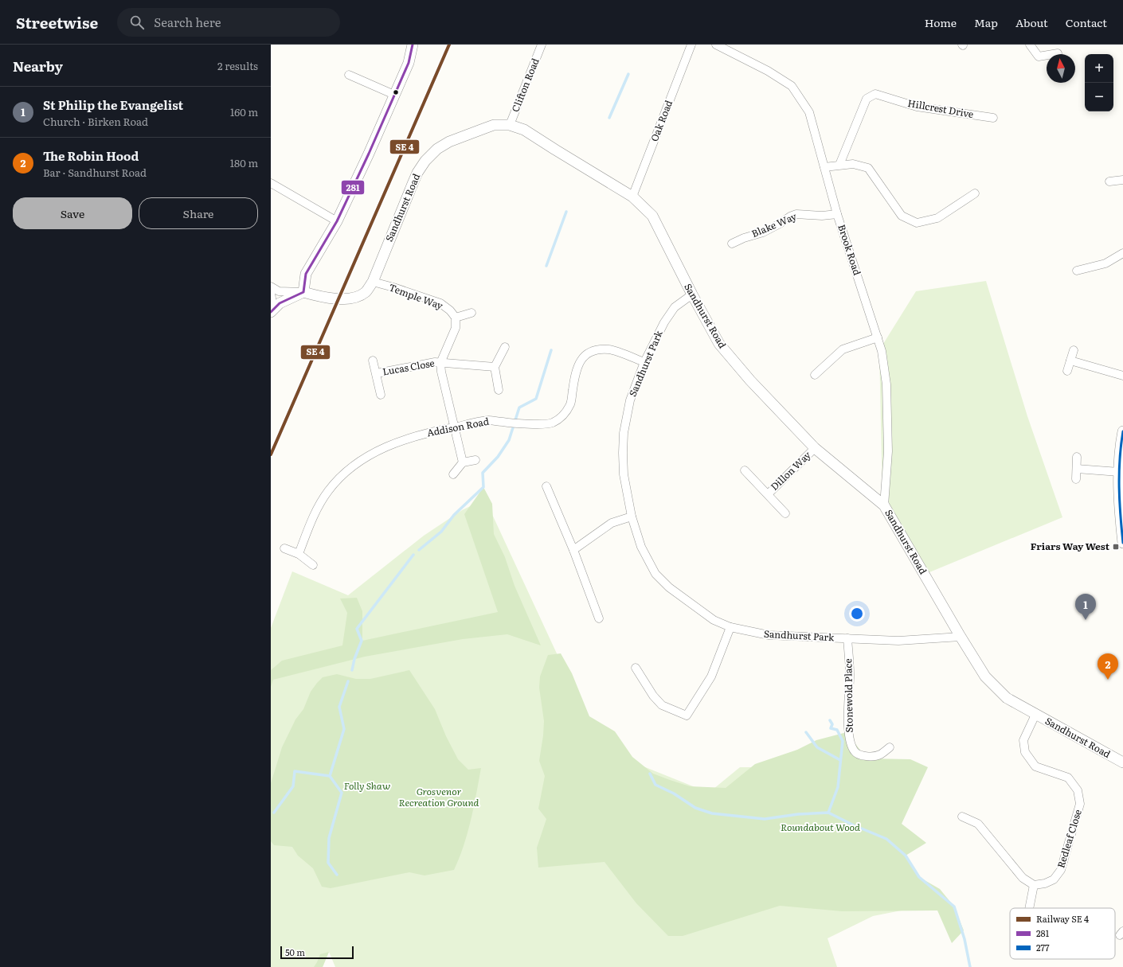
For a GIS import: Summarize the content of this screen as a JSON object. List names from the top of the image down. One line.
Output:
{"streets":{"street":["Clifton Road","Hillcrest Drive","Oak Road","Sandhurst Road","Blake Way","Brook Road","Temple Way","Sandhurst Park","Lucas Close","Addison Road","Dillon Way","Stonewold Place","Redleaf Close"]},"crossings":[["Clifton Road","Sandhurst Road"],["Oak Road","Sandhurst Road"],["Sandhurst Road","Brook Road"],["Sandhurst Road","Temple Way"],["Sandhurst Road","Sandhurst Park"],["Sandhurst Road","Dillon Way"],["Sandhurst Road","Redleaf Close"],["Blake Way","Brook Road"],["Sandhurst Park","Addison Road"],["Sandhurst Park","Stonewold Place"]],"parks":["Folly Shaw","Grosvenor Recreation Ground","Roundabout Wood"],"places":{"transit":["Friars Way West"]},"lines":["transit line 281","transit line 277"],"legend":["Railway SE 4","281","277"],"scale_bar":"50 m","north":"top","page":{"header":"Streetwise","search":"Search here","nav":["Home","Map","About","Contact"],"heading":["Nearby","2 results"],"map_buttons":["+","−"],"list":[{"mark":"1","name":"St Philip the Evangelist","note":"Church · Birken Road","value":"160 m"},{"mark":"2","name":"The Robin Hood","note":"Bar · Sandhurst Road","value":"180 m"}],"buttons":["Save","Share"],"pins":["1","2"],"scale":"50 m"}}
